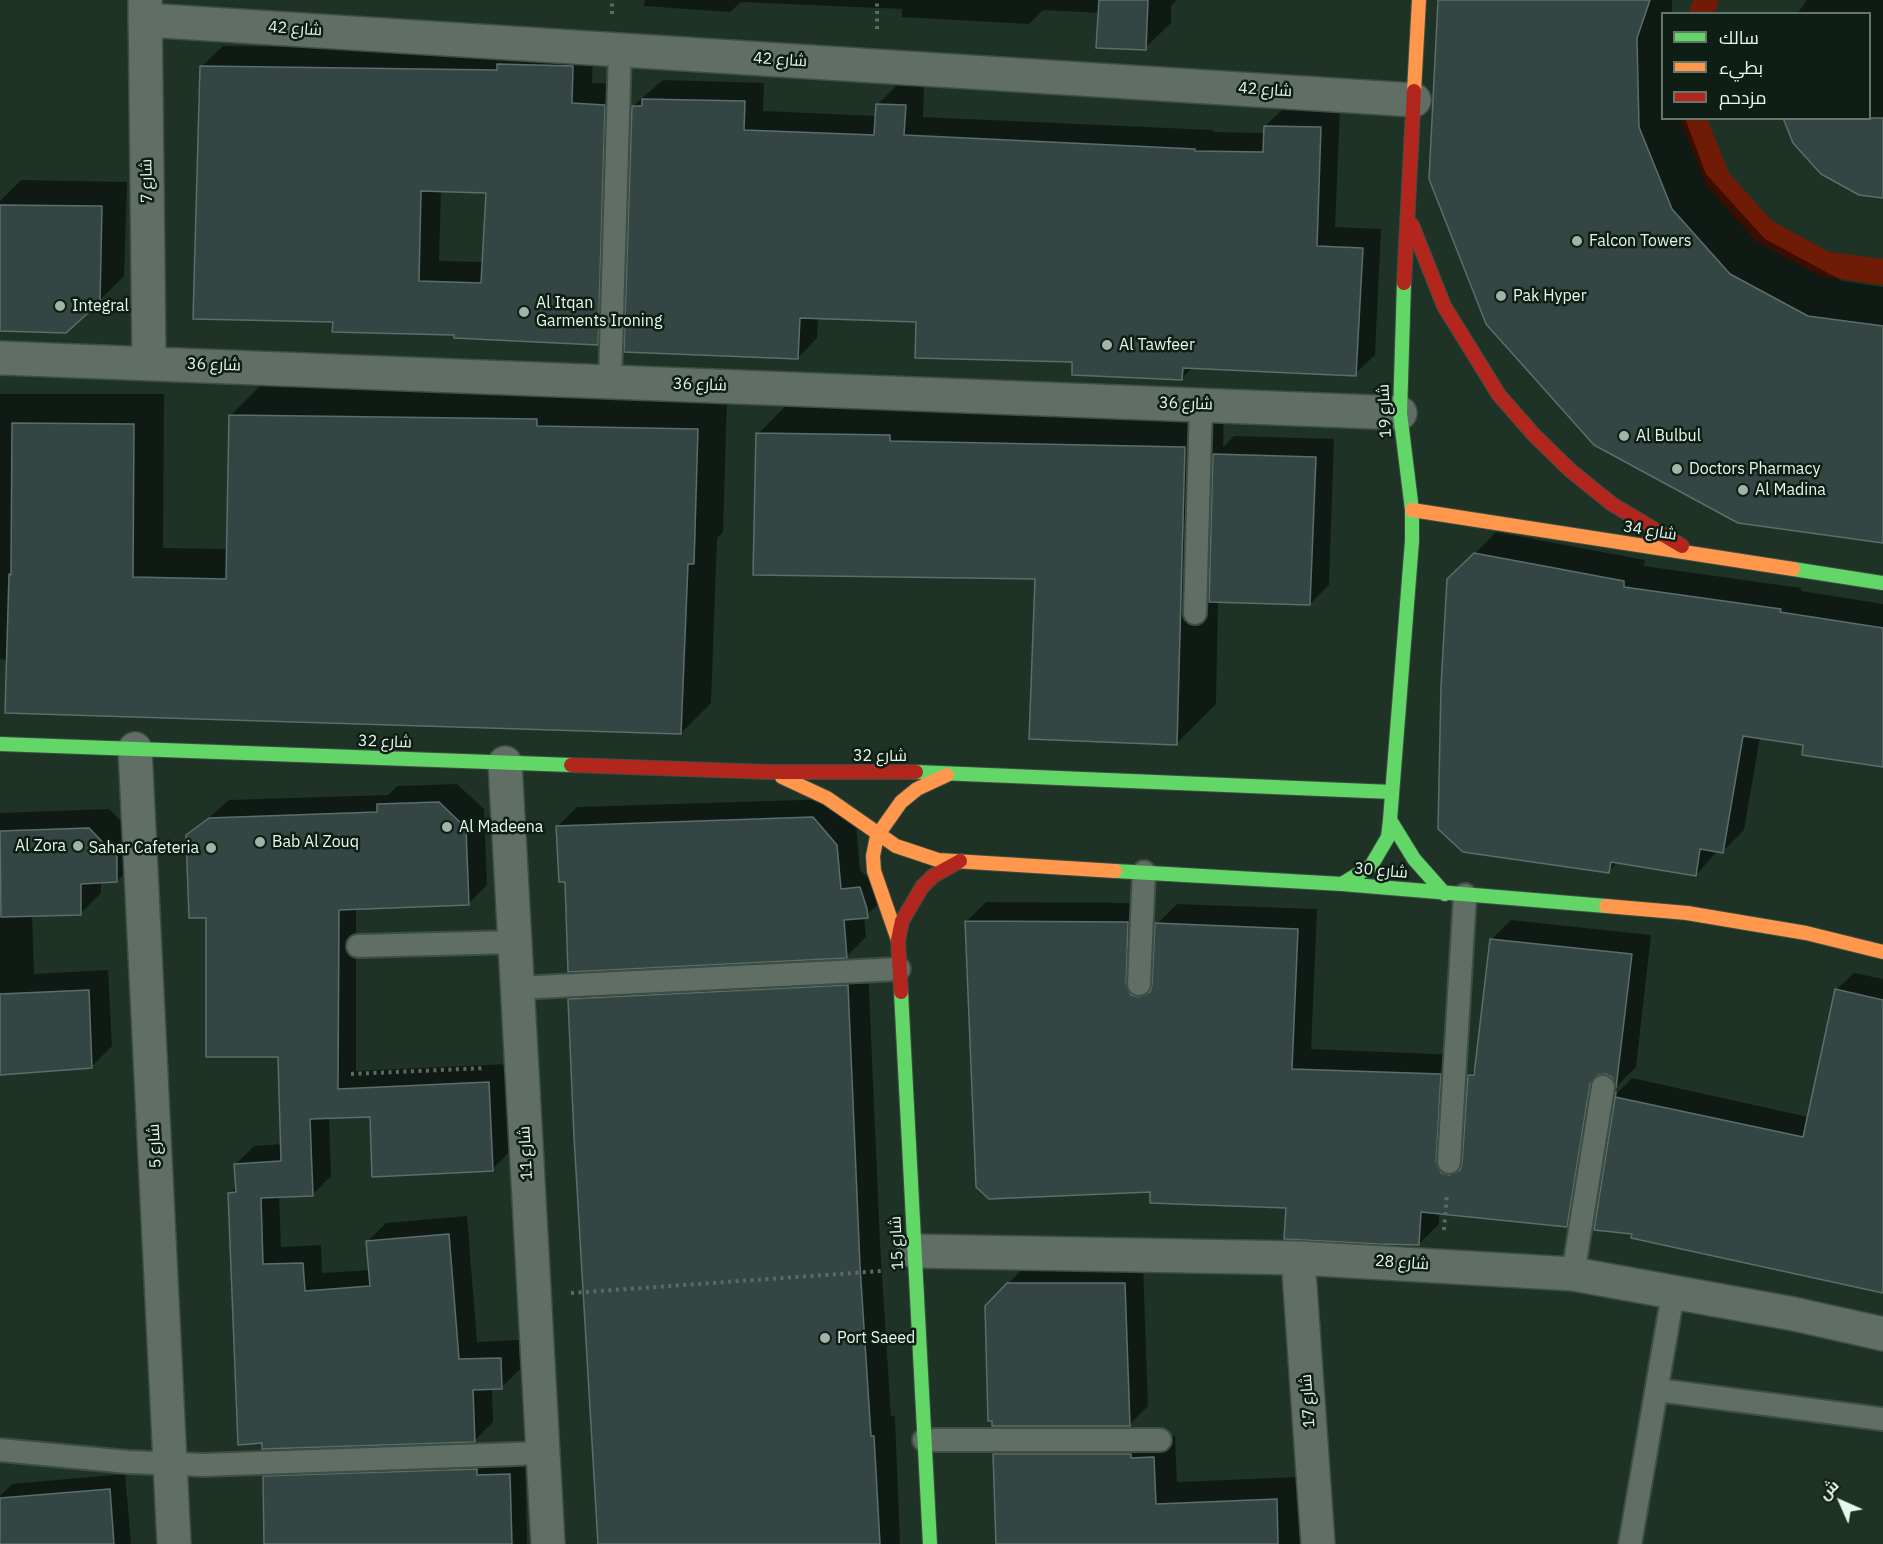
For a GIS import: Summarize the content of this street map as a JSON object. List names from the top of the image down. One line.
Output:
{"streets":{"street":["شارع 42","شارع 7","شارع 36","شارع 19","شارع 34","شارع 32","شارع 30","شارع 5","شارع 11","شارع 15","شارع 28","شارع 17"]},"crossings":[["شارع 42","شارع 7"],["شارع 42","شارع 19"],["شارع 7","شارع 36"],["شارع 36","شارع 19"],["شارع 19","شارع 34"],["شارع 19","شارع 30"],["شارع 32","شارع 30"],["شارع 32","شارع 5"],["شارع 32","شارع 11"],["شارع 32","شارع 15"],["شارع 30","شارع 15"],["شارع 15","شارع 28"],["شارع 28","شارع 17"]],"places":["Falcon Towers","Pak Hyper","Integral","Al Itqan Garments Ironing","Al Tawfeer","Al Bulbul","Doctors Pharmacy","Al Madina","Al Madeena","Bab Al Zouq","Al Zora","Sahar Cafeteria","Port Saeed"],"legend":["سالك","بطيء","مزدحم"],"north":"top left"}
